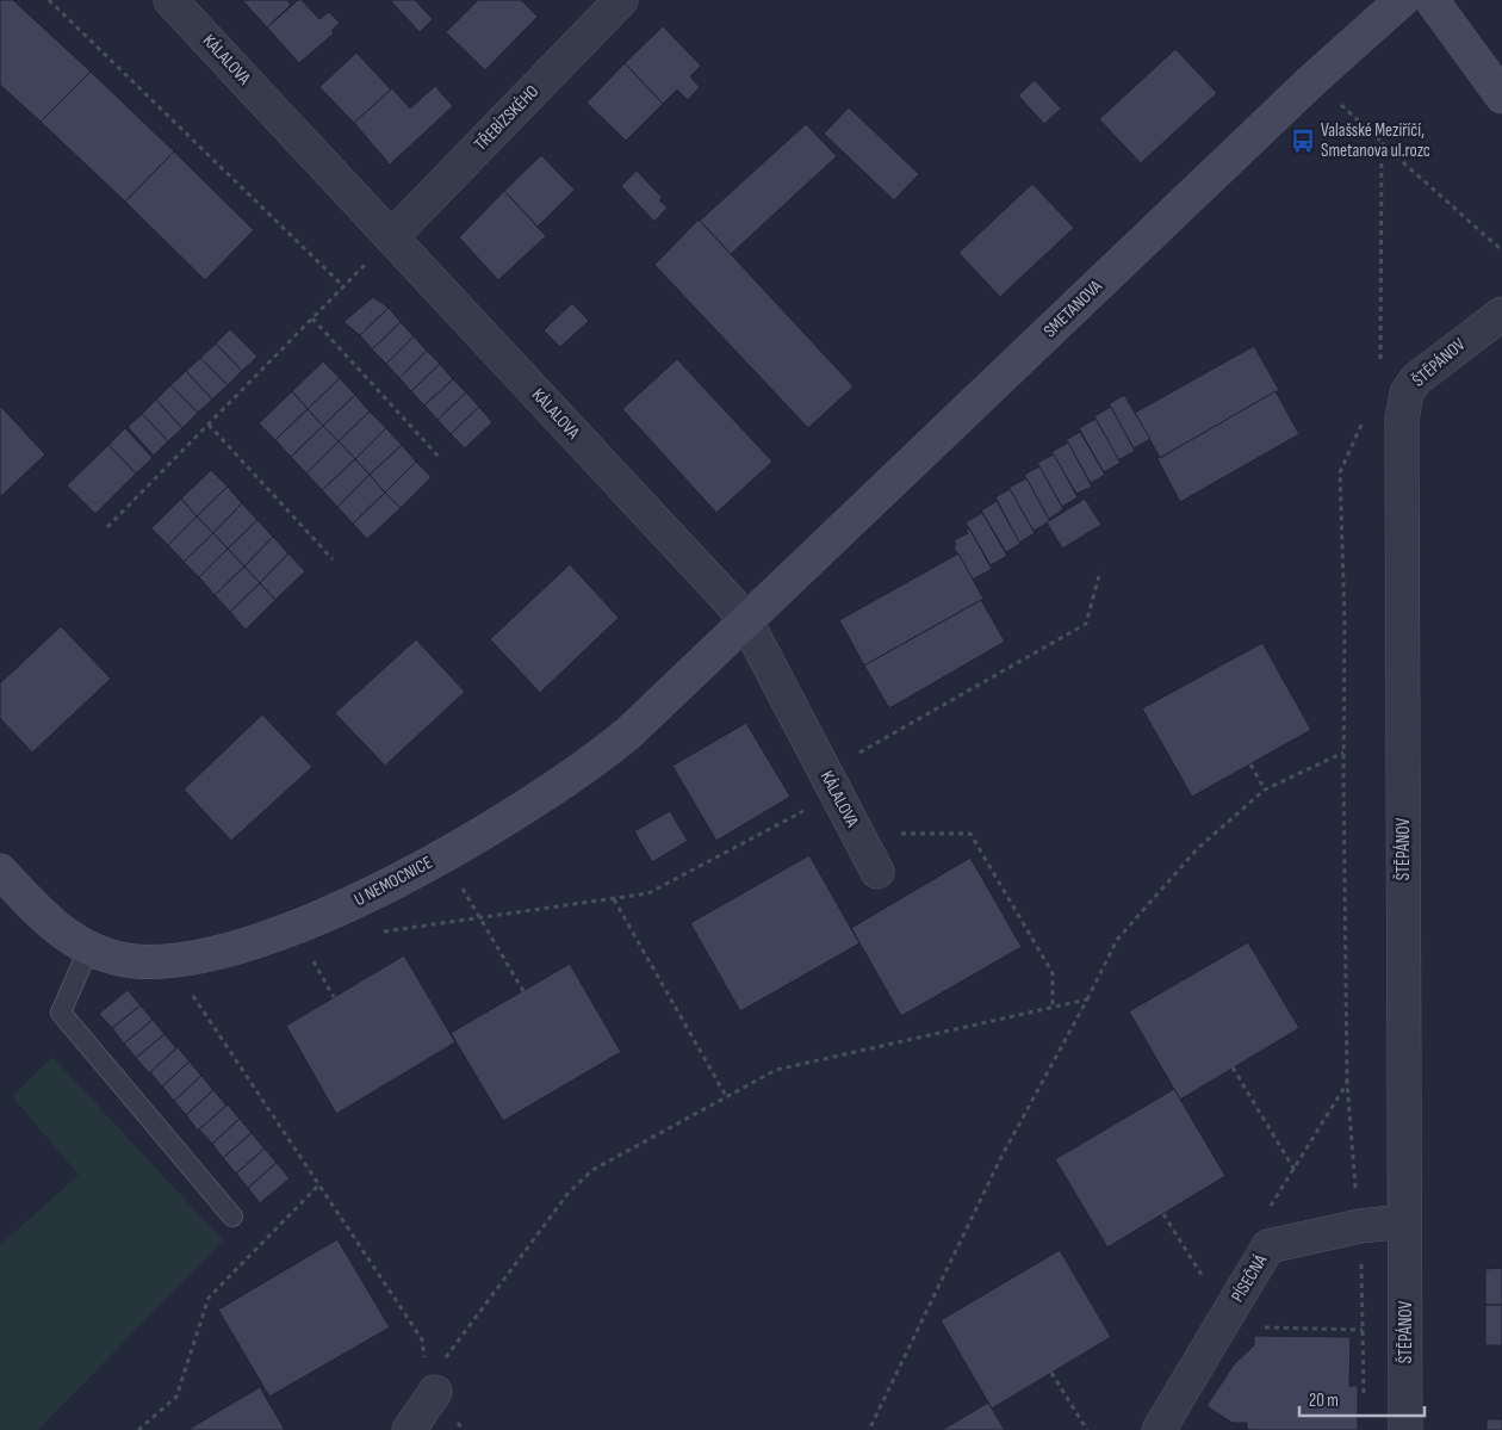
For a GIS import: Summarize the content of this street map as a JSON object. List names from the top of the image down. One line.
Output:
{"streets":{"street":["KÁLALOVA","TŘEBÍZSKÉHO","SMETANOVA","ŠTĚPÁNOV","U NEMOCNICE","PÍSEČNÁ"]},"crossings":[["KÁLALOVA","TŘEBÍZSKÉHO"],["KÁLALOVA","SMETANOVA"],["KÁLALOVA","U NEMOCNICE"],["SMETANOVA","U NEMOCNICE"],["ŠTĚPÁNOV","PÍSEČNÁ"]],"places":{"bus stop":["Valašské Meziříčí, Smetanova ul.rozc"]},"scale_bar":"20 m"}
